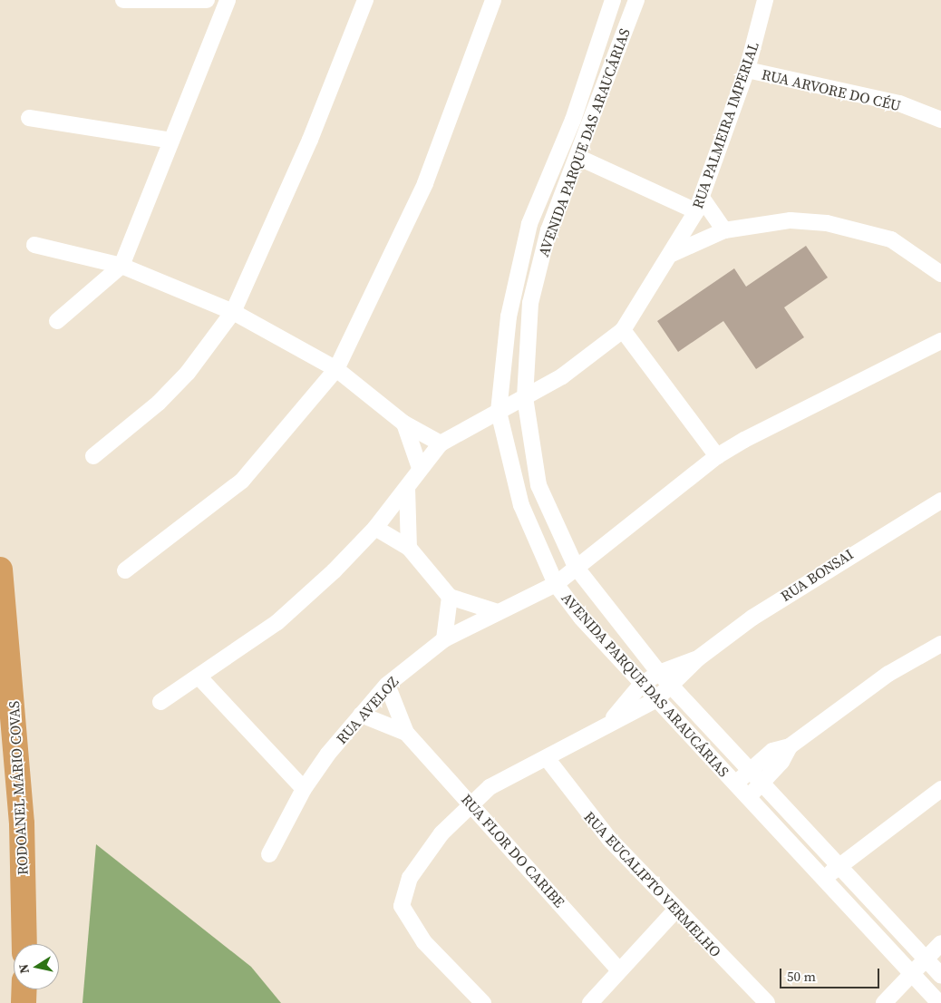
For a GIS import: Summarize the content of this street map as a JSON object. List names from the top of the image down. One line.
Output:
{"streets":{"highway":["RODOANEL MÁRIO COVAS"],"street":["RUA ARVORE DO CÉU","RUA PALMEIRA IMPERIAL","AVENIDA PARQUE DAS ARAUCÁRIAS","RUA BONSAI","RUA AVELOZ","RUA FLOR DO CARIBE","RUA EUCALIPTO VERMELHO"]},"crossings":[["RUA ARVORE DO CÉU","RUA PALMEIRA IMPERIAL"],["RUA PALMEIRA IMPERIAL","AVENIDA PARQUE DAS ARAUCÁRIAS"],["AVENIDA PARQUE DAS ARAUCÁRIAS","RUA AVELOZ"]],"scale_bar":"50 m","north":"left"}
